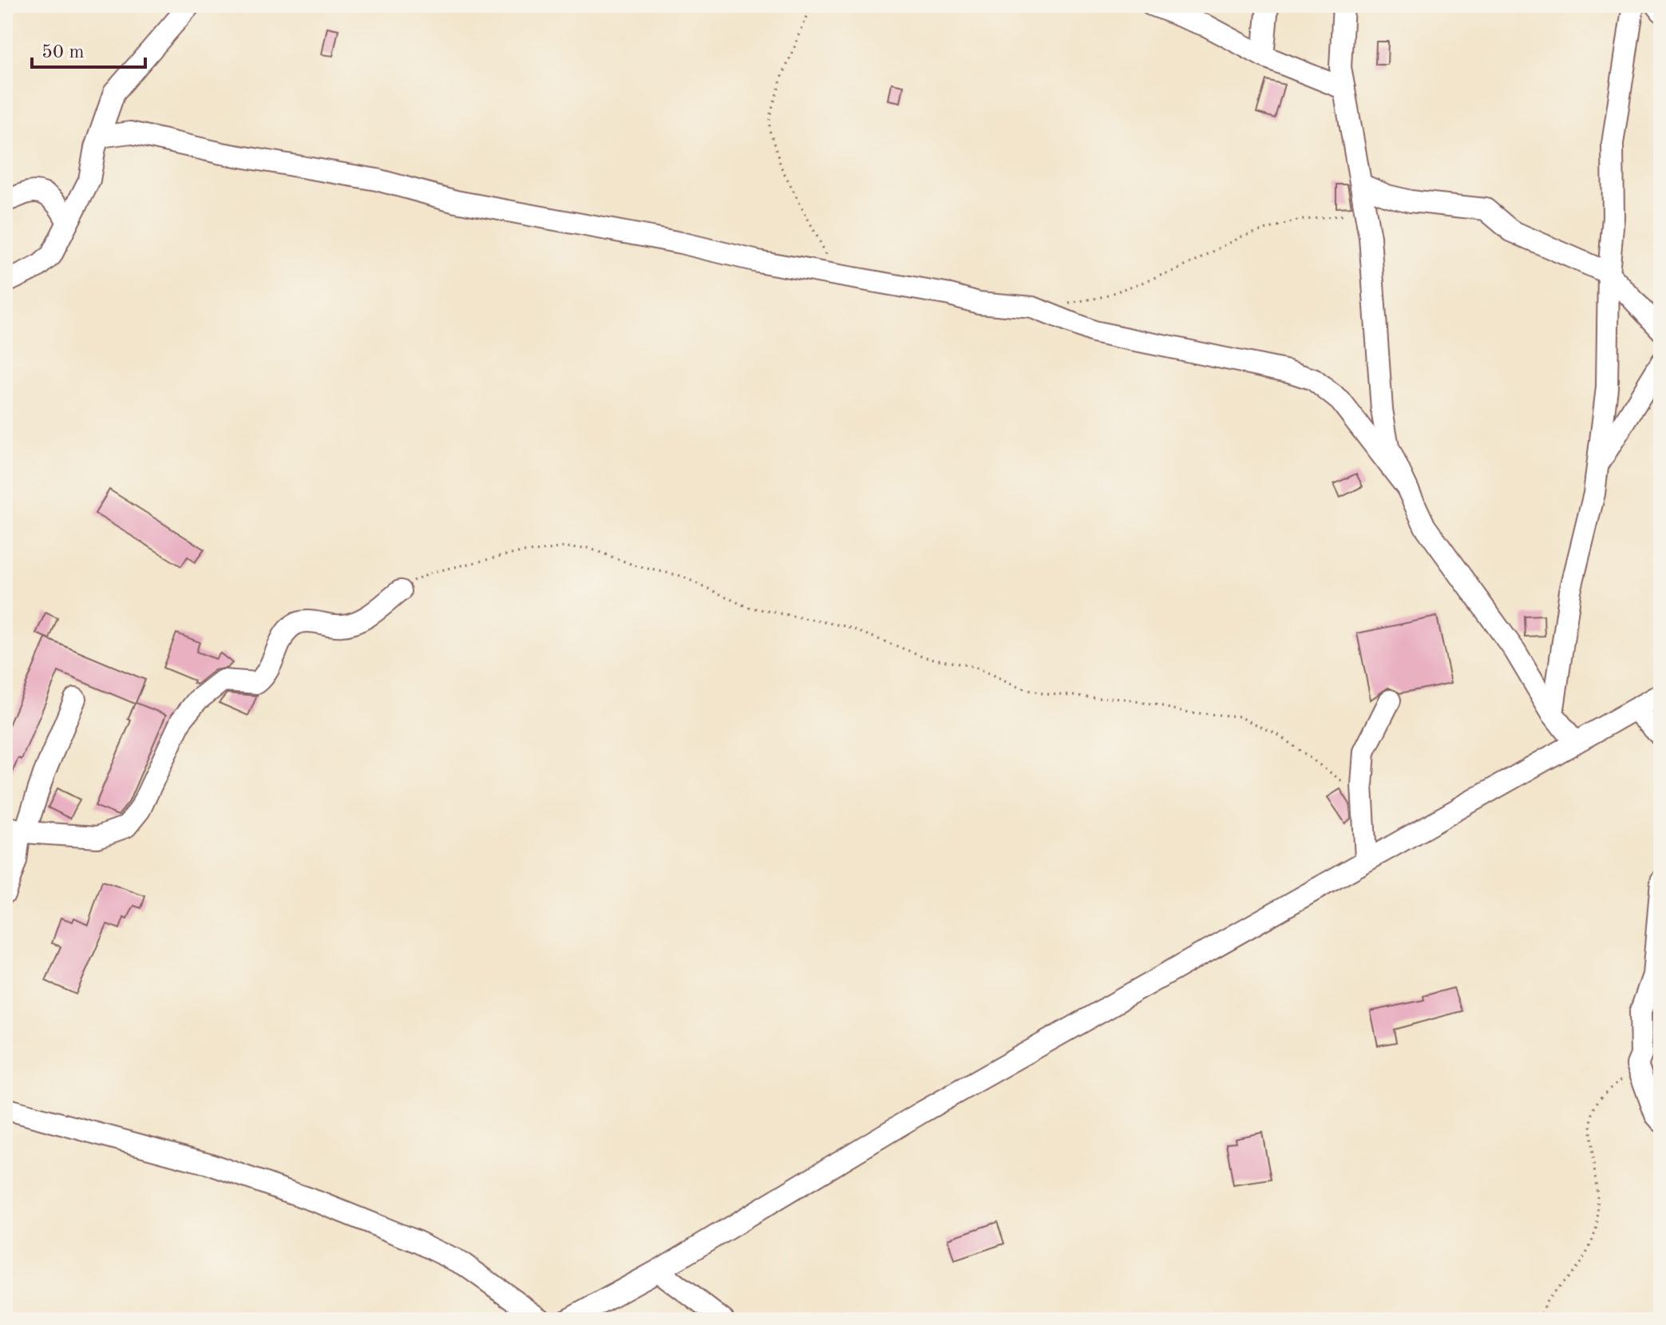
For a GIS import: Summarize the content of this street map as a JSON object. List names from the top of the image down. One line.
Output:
{"scale_bar":"50 m"}
